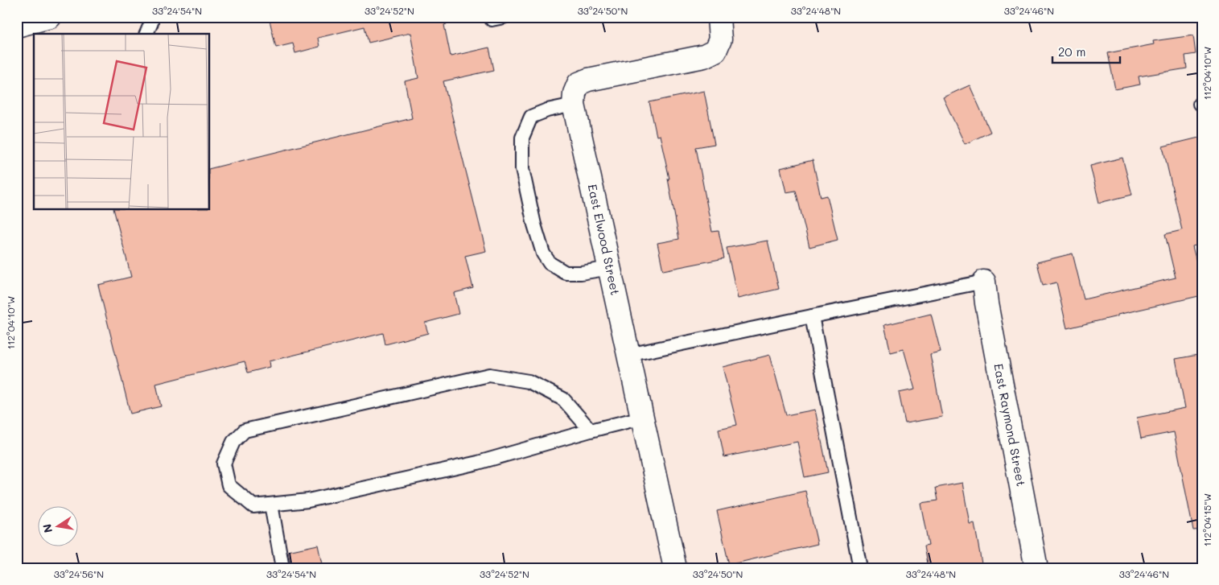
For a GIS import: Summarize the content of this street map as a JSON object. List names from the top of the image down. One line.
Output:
{"streets":{"street":["East Elwood Street","East Raymond Street"]},"scale_bar":"20 m","north":"left","coordinates":["33°24'54\"N","33°24'52\"N","33°24'50\"N","33°24'48\"N","33°24'46\"N","112°04'10\"W","112°04'15\"W","33°24'56\"N"]}
